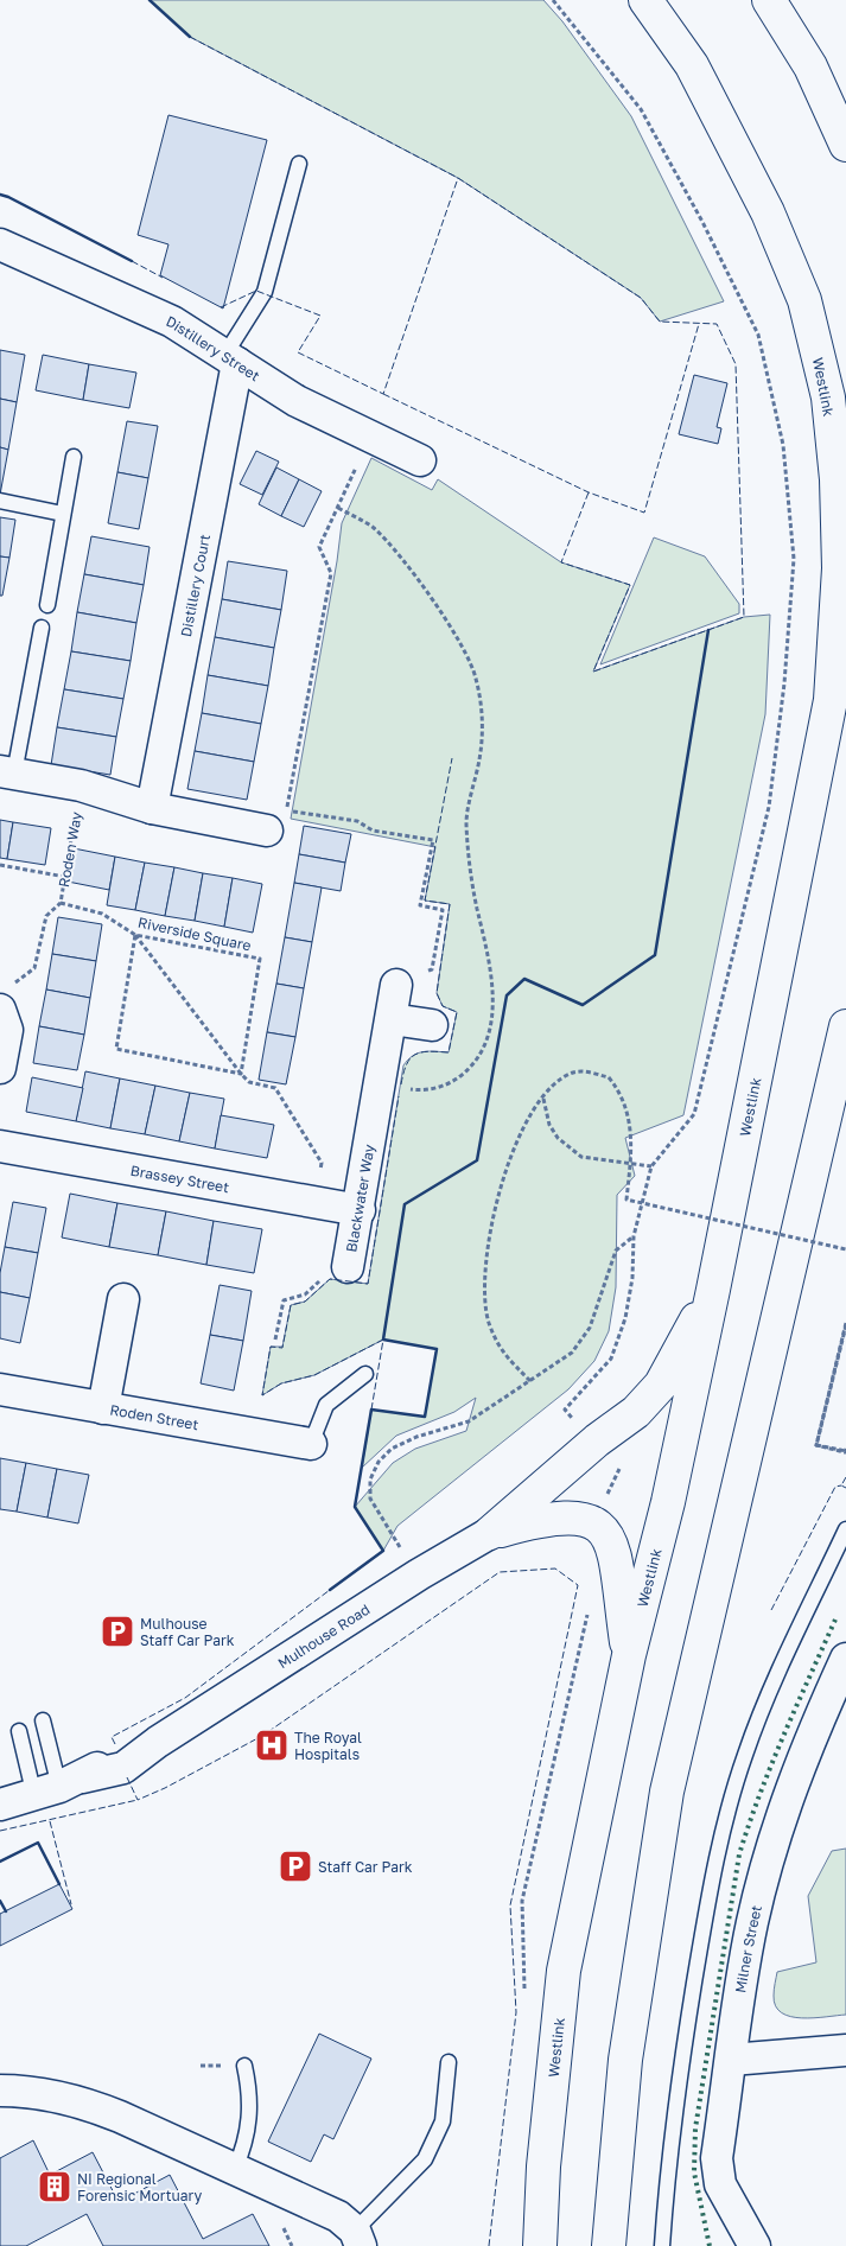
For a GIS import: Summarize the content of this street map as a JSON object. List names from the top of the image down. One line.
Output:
{"streets":{"highway":["Westlink"],"street":["Distillery Street","Distillery Court","Brassey Street","Blackwater Way","Roden Street","Mulhouse Road","Milner Street"],"path":["Roden Way","Riverside Square"]},"crossings":[["Distillery Street","Distillery Court"],["Roden Way","Riverside Square"],["Brassey Street","Blackwater Way"]],"places":{"parking":["Mulhouse Staff Car Park","Staff Car Park"],"hospital":["The Royal Hospitals"],"building":["NI Regional Forensic Mortuary"]}}
